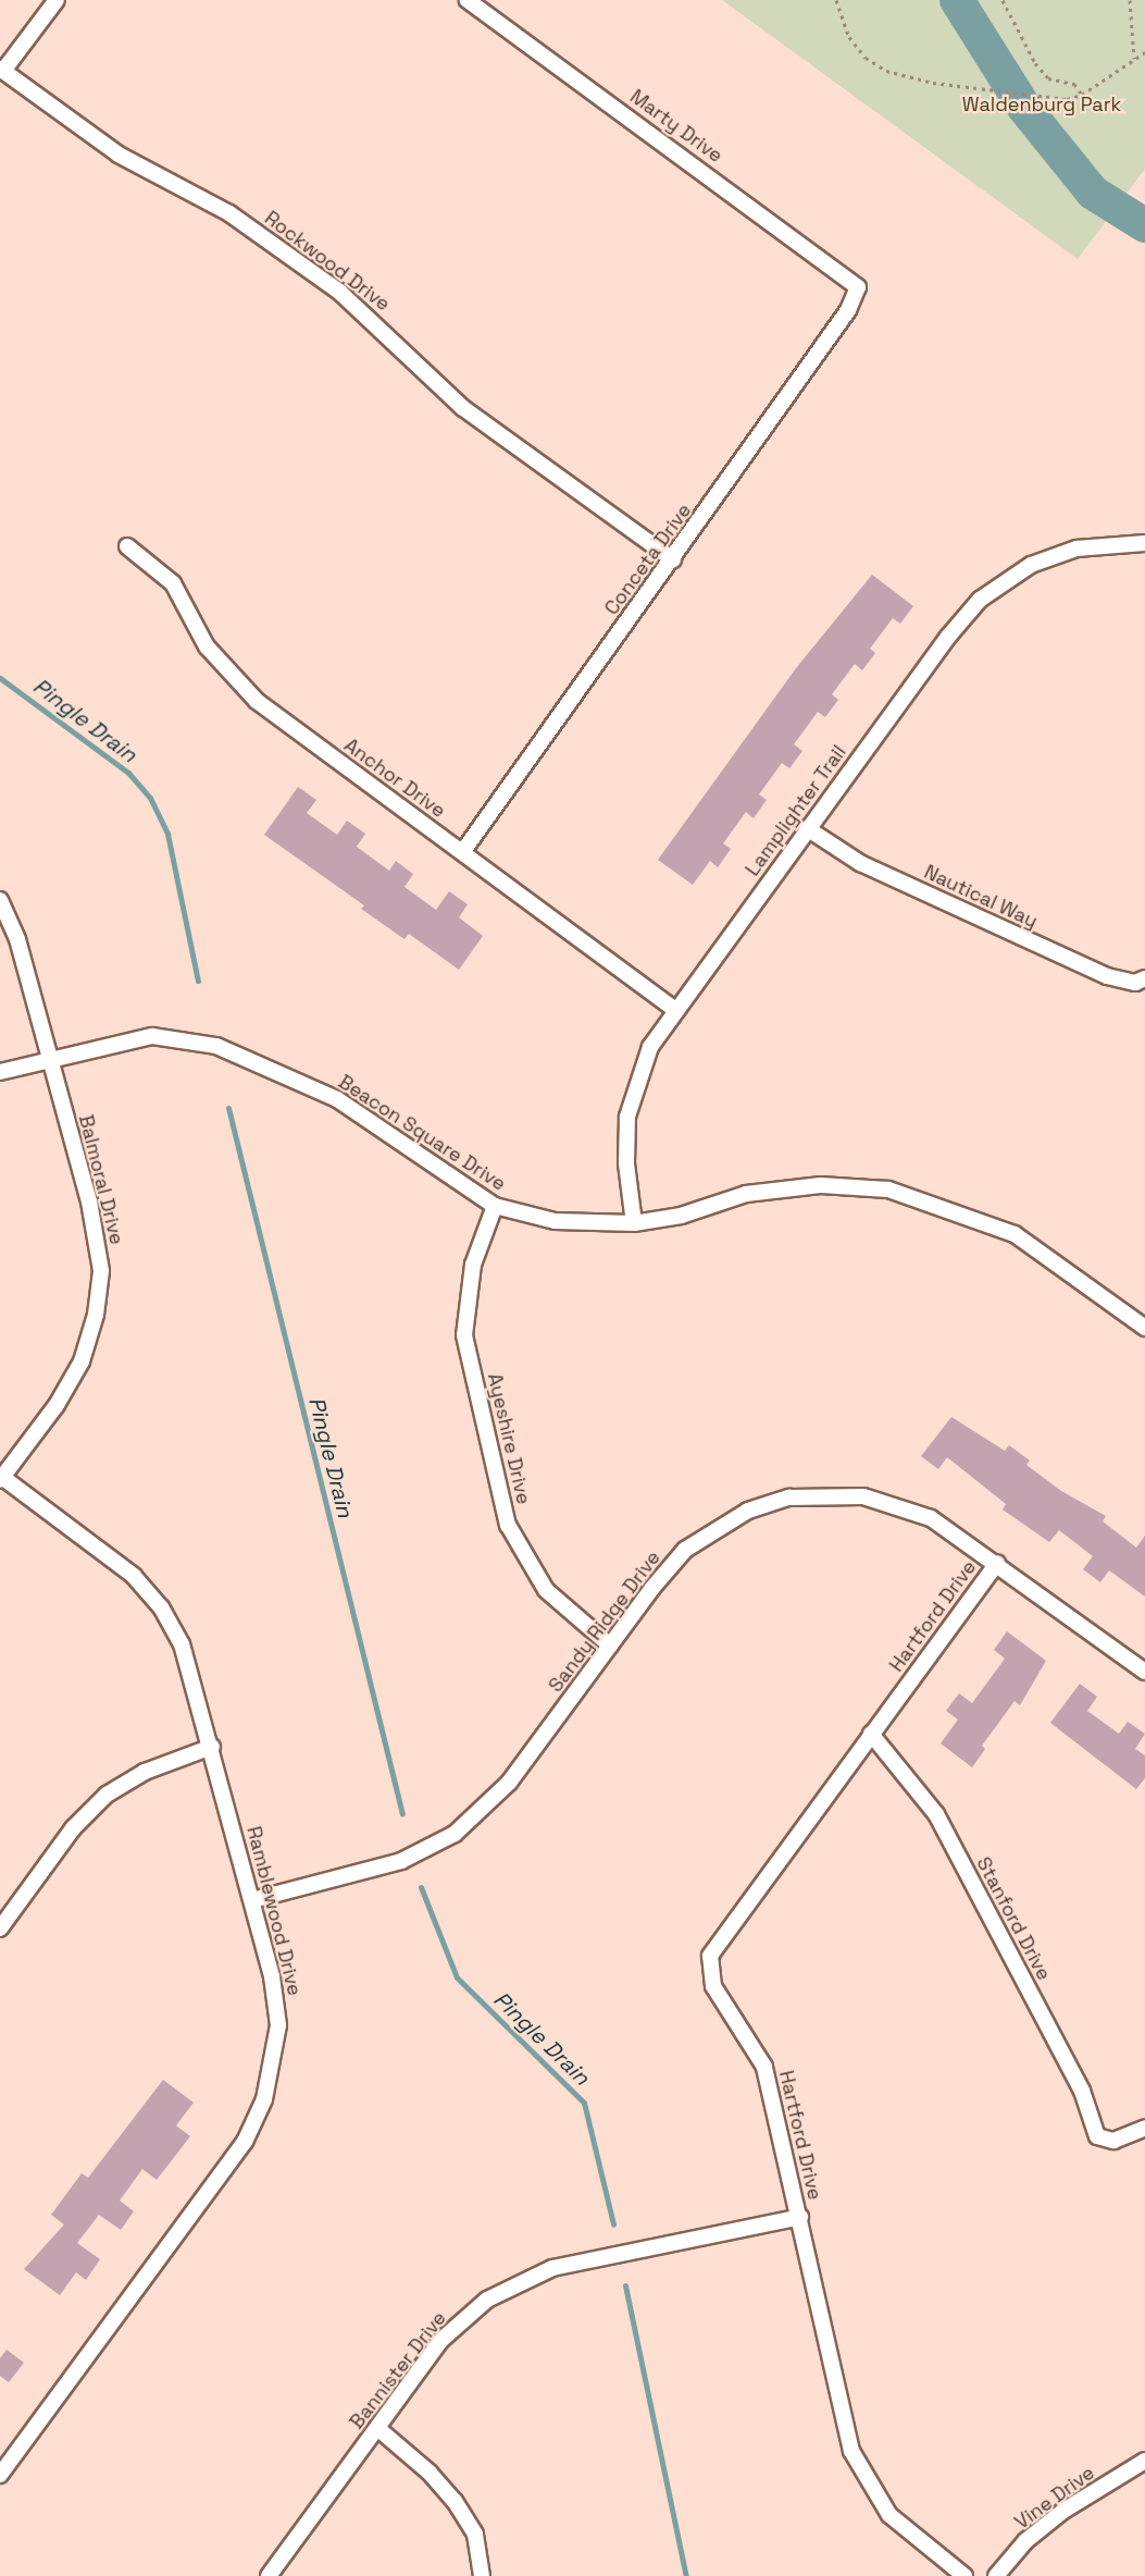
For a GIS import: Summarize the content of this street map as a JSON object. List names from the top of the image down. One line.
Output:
{"streets":{"street":["Marty Drive","Rockwood Drive","Conceta Drive","Anchor Drive","Lamplighter Trail","Nautical Way","Beacon Square Drive","Balmoral Drive","Ayeshire Drive","Hartford Drive","Sandy Ridge Drive","Ramblewood Drive","Stanford Drive","Bannister Drive","Vine Drive"]},"crossings":[["Marty Drive","Conceta Drive"],["Rockwood Drive","Conceta Drive"],["Conceta Drive","Anchor Drive"],["Anchor Drive","Lamplighter Trail"],["Lamplighter Trail","Nautical Way"],["Lamplighter Trail","Beacon Square Drive"],["Beacon Square Drive","Balmoral Drive"],["Beacon Square Drive","Ayeshire Drive"],["Balmoral Drive","Ramblewood Drive"],["Ayeshire Drive","Sandy Ridge Drive"],["Hartford Drive","Sandy Ridge Drive"],["Hartford Drive","Stanford Drive"],["Hartford Drive","Bannister Drive"],["Sandy Ridge Drive","Ramblewood Drive"]],"water":["Pingle Drain"],"parks":["Waldenburg Park"]}
